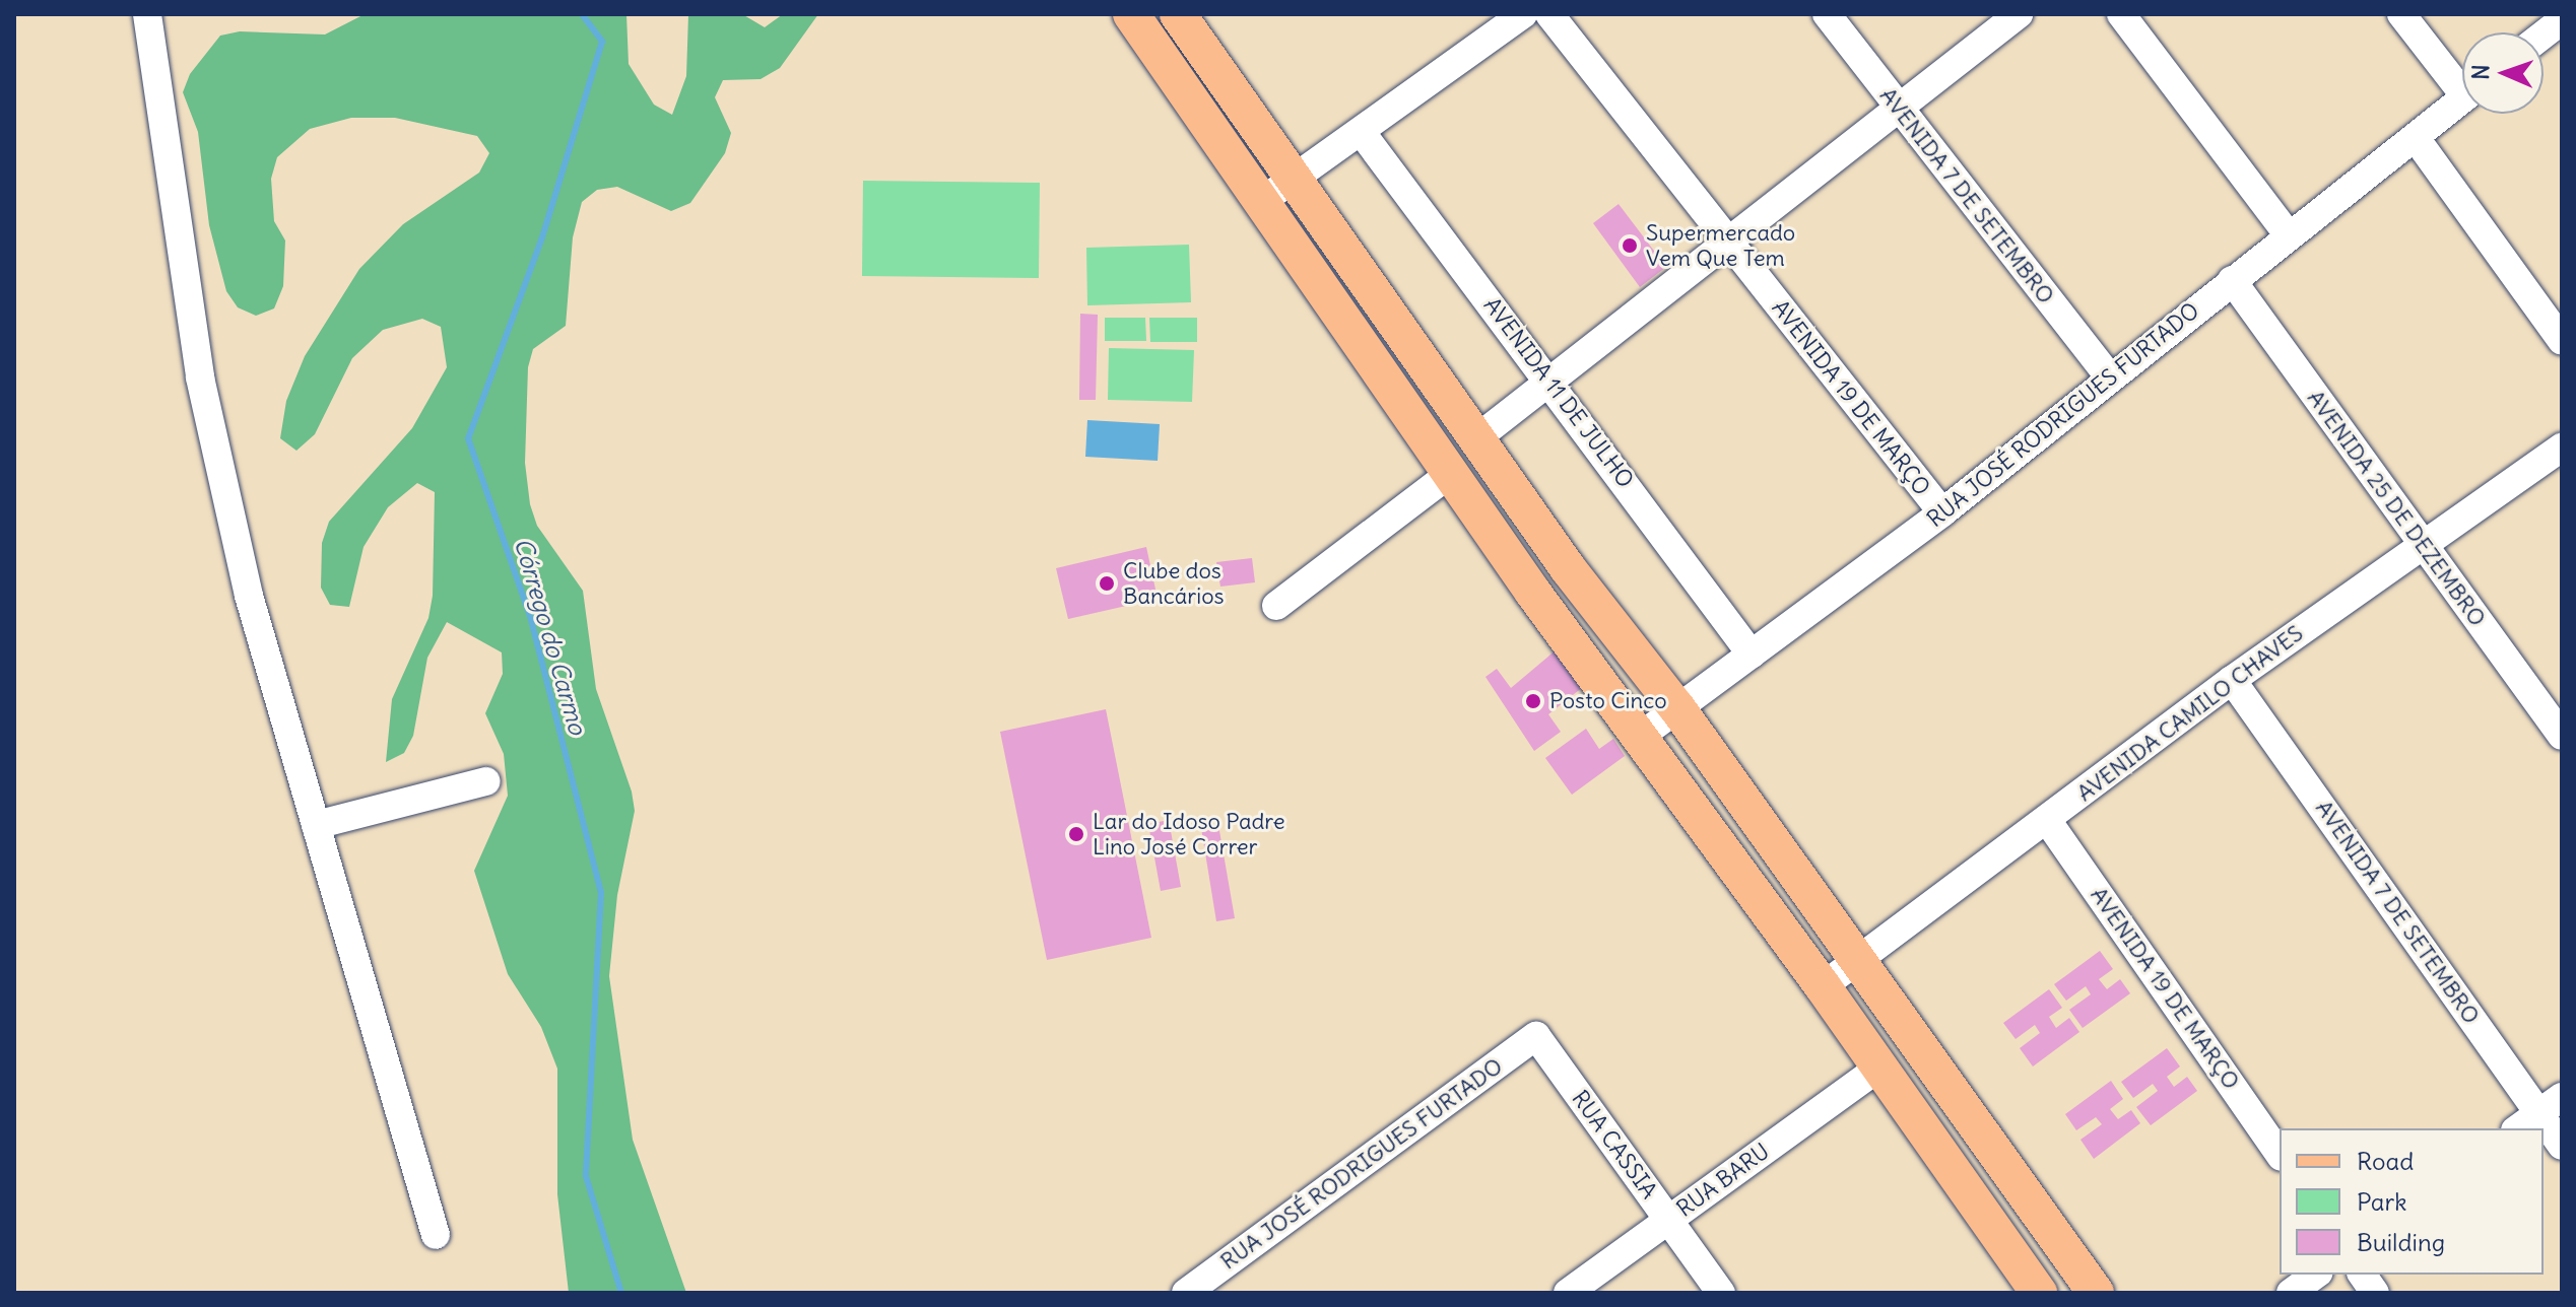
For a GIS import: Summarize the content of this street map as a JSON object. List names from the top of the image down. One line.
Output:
{"streets":{"street":["AVENIDA 7 DE SETEMBRO","AVENIDA 11 DE JULHO","AVENIDA 19 DE MARÇO","RUA JOSÉ RODRIGUES FURTADO","AVENIDA 25 DE DEZEMBRO","AVENIDA CAMILO CHAVES","RUA CASSIA","RUA BARU"]},"crossings":[["AVENIDA 7 DE SETEMBRO","RUA JOSÉ RODRIGUES FURTADO"],["AVENIDA 7 DE SETEMBRO","AVENIDA CAMILO CHAVES"],["AVENIDA 11 DE JULHO","RUA JOSÉ RODRIGUES FURTADO"],["AVENIDA 19 DE MARÇO","RUA JOSÉ RODRIGUES FURTADO"],["AVENIDA 19 DE MARÇO","AVENIDA CAMILO CHAVES"],["RUA JOSÉ RODRIGUES FURTADO","AVENIDA 25 DE DEZEMBRO"],["RUA JOSÉ RODRIGUES FURTADO","RUA CASSIA"],["AVENIDA 25 DE DEZEMBRO","AVENIDA CAMILO CHAVES"],["RUA CASSIA","RUA BARU"]],"water":["Córrego do Carmo"],"places":["Supermercado Vem Que Tem","Clube dos Bancários","Posto Cinco","Lar do Idoso Padre Lino José Correr"],"legend":["Road","Park","Building"],"north":"left"}
